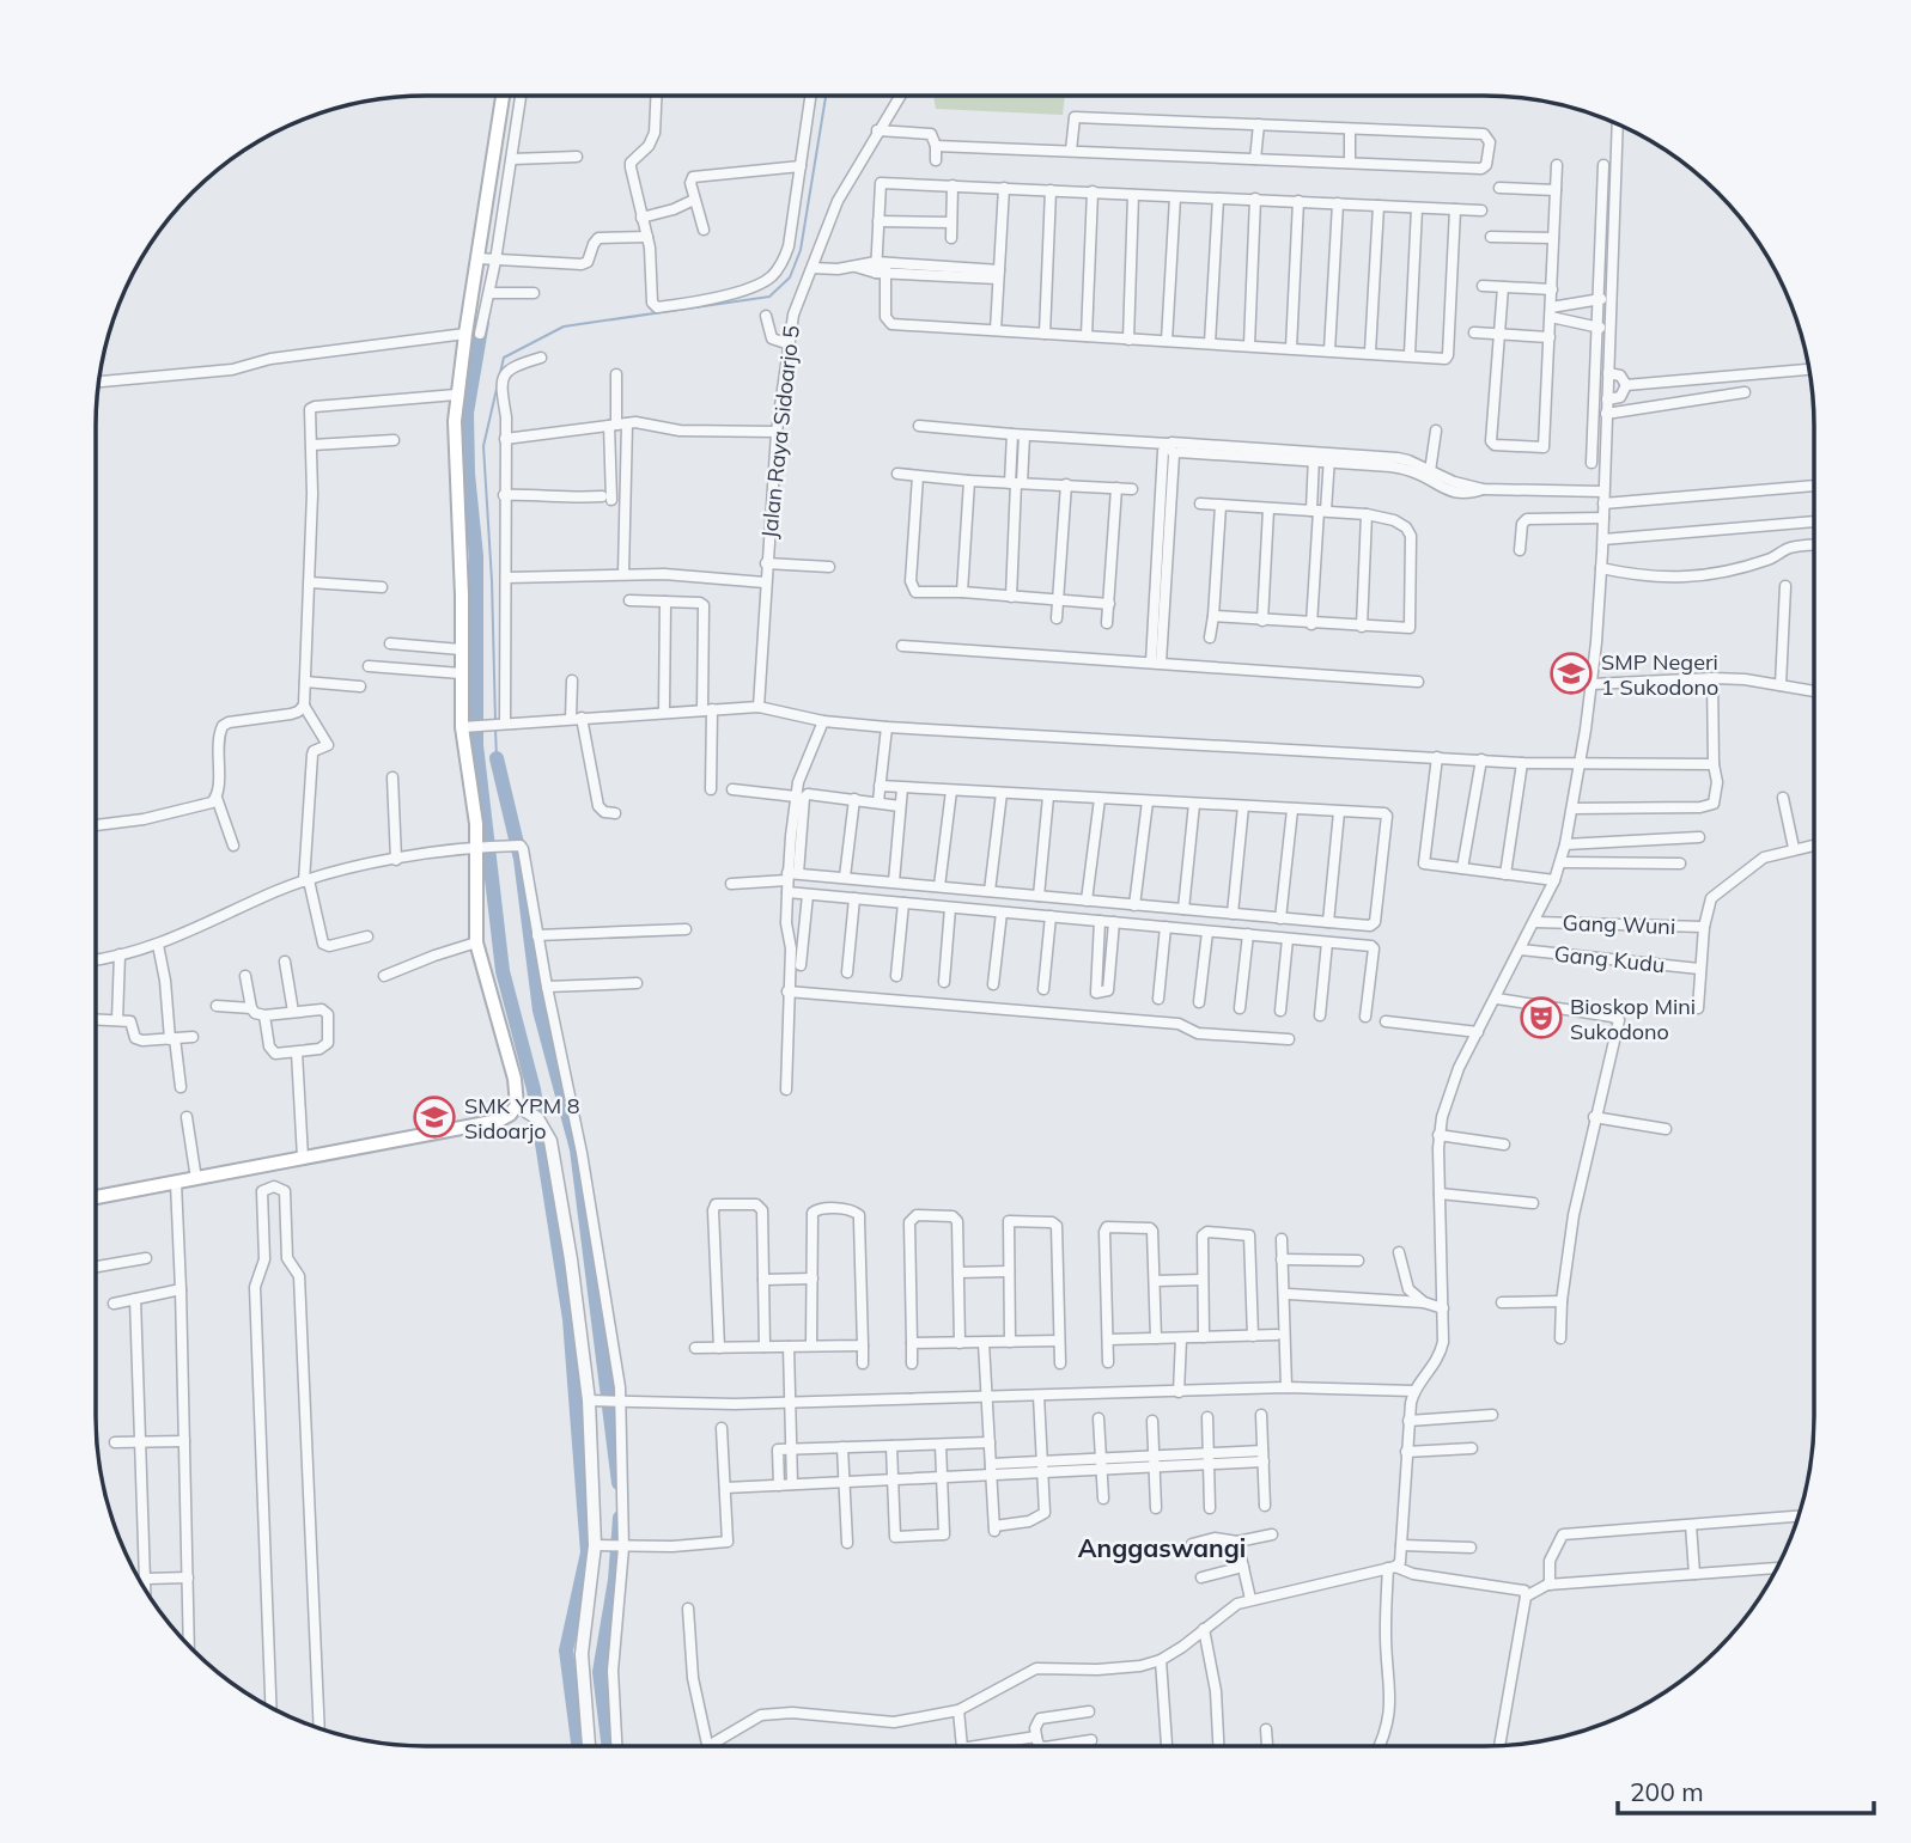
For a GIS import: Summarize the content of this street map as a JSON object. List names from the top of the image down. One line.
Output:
{"streets":{"street":["Jalan Raya Sidoarjo 5","Gang Wuni","Gang Kudu"]},"districts":["Anggaswangi"],"places":{"school or university":["SMP Negeri 1 Sukodono","SMK YPM 8 Sidoarjo"],"theatre":["Bioskop Mini Sukodono"]},"scale_bar":"200 m"}
